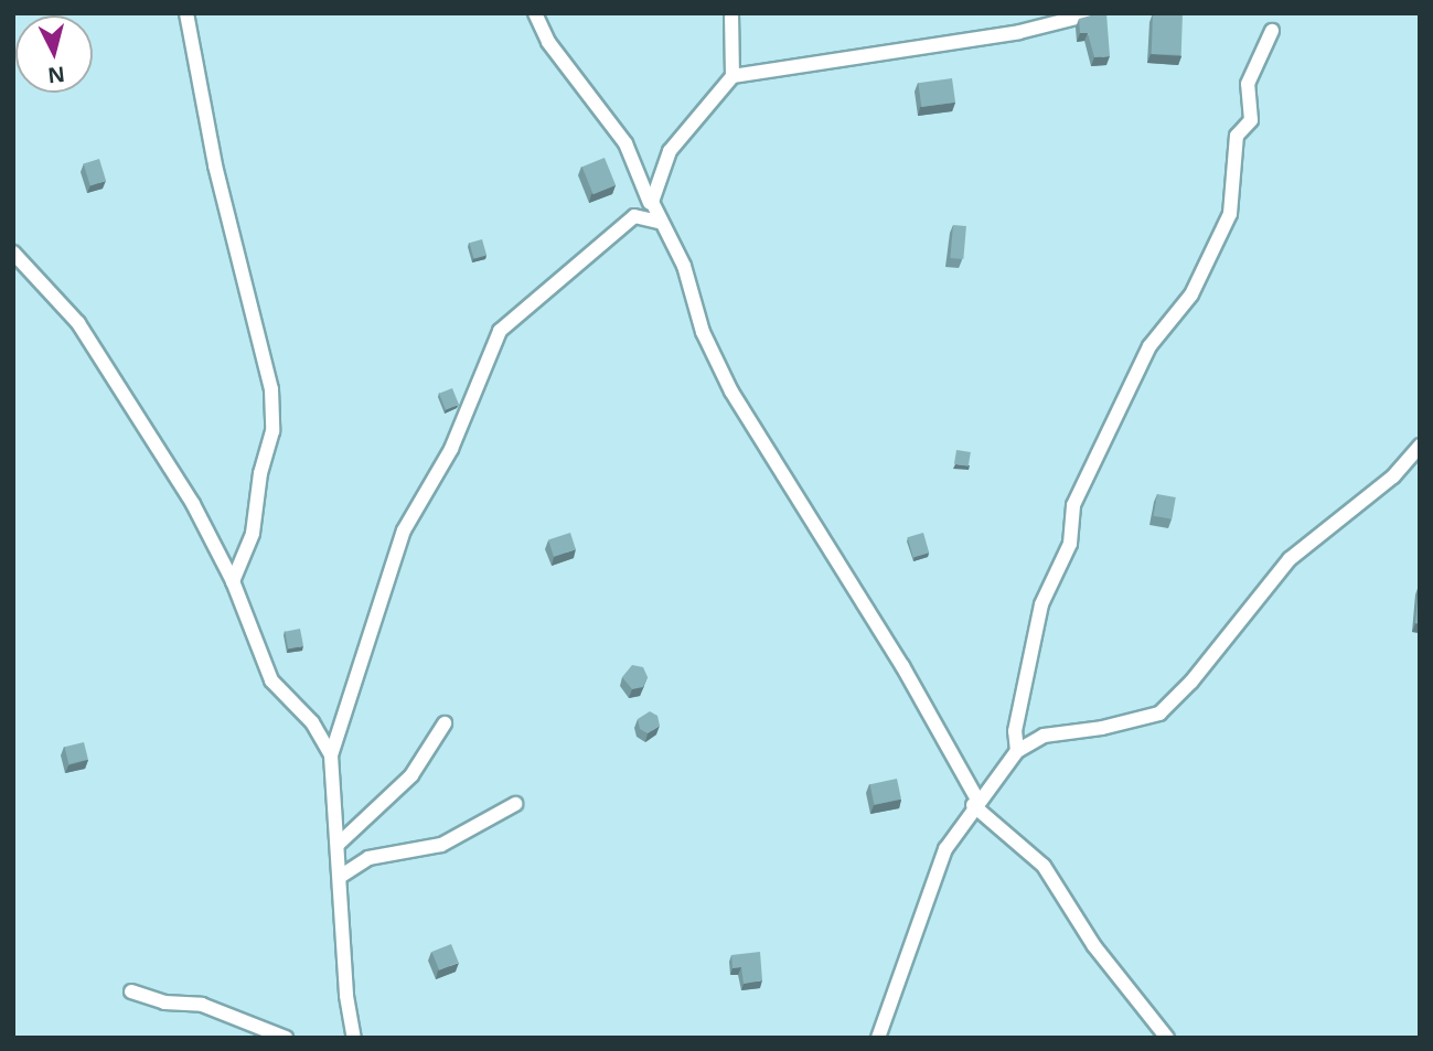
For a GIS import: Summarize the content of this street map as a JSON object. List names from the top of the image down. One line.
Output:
{"north":"bottom"}
